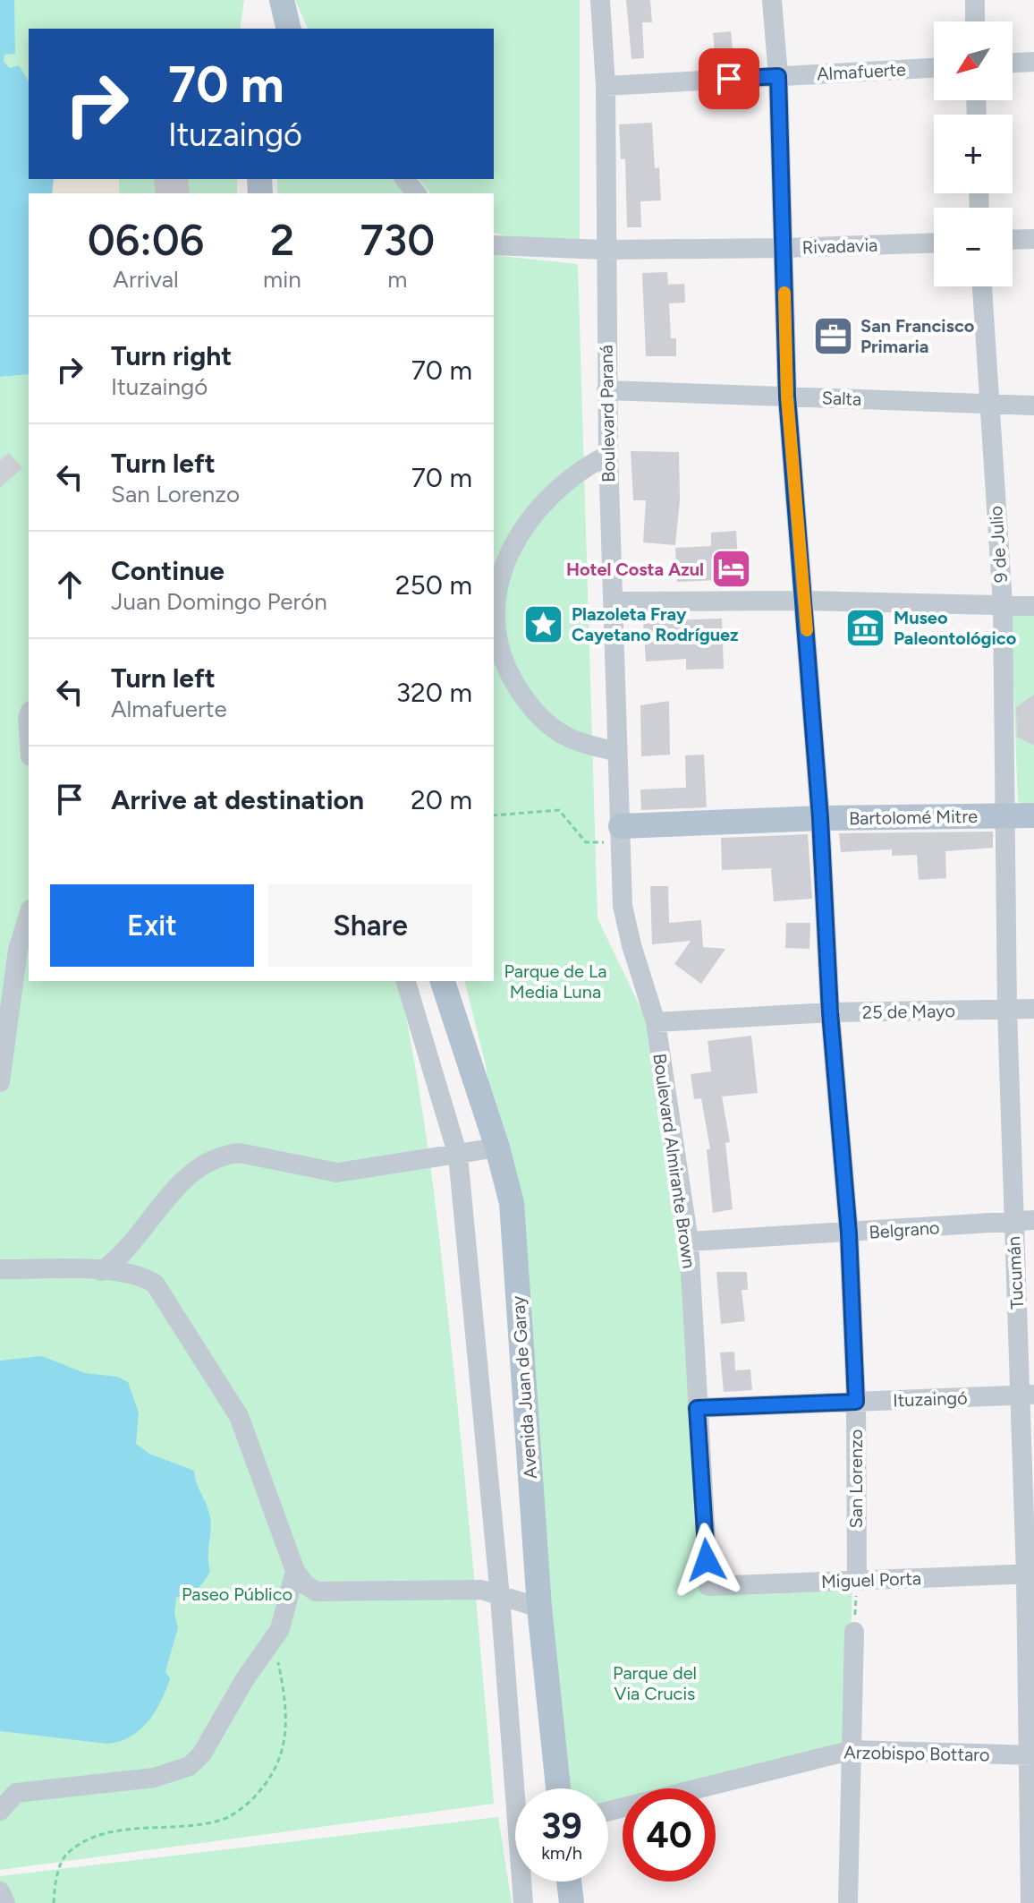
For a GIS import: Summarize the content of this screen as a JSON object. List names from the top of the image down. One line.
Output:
{"streets":{"main road":["Bartolomé Mitre","Avenida Juan de Garay"],"street":["Almafuerte","Rivadavia","Salta","Boulevard Paraná","9 de Julio","25 de Mayo","Boulevard Almirante Brown","Belgrano","Tucumán","Ituzaingó","San Lorenzo","Miguel Porta","Arzobispo Bottaro"]},"crossings":[["Almafuerte","Boulevard Paraná"],["Almafuerte","San Lorenzo"],["Rivadavia","Boulevard Paraná"],["Rivadavia","San Lorenzo"],["Salta","Boulevard Paraná"],["Salta","9 de Julio"],["Salta","San Lorenzo"],["Boulevard Paraná","Bartolomé Mitre"],["Boulevard Paraná","Boulevard Almirante Brown"],["9 de Julio","Bartolomé Mitre"],["9 de Julio","Tucumán"],["Bartolomé Mitre","Boulevard Almirante Brown"],["Bartolomé Mitre","Tucumán"],["Bartolomé Mitre","San Lorenzo"],["25 de Mayo","Boulevard Almirante Brown"],["25 de Mayo","Tucumán"],["25 de Mayo","San Lorenzo"],["Boulevard Almirante Brown","Belgrano"],["Boulevard Almirante Brown","Ituzaingó"],["Boulevard Almirante Brown","Miguel Porta"],["Belgrano","Tucumán"],["Belgrano","San Lorenzo"],["Tucumán","Ituzaingó"],["Tucumán","Miguel Porta"],["Tucumán","Arzobispo Bottaro"],["Ituzaingó","San Lorenzo"],["San Lorenzo","Miguel Porta"]],"parks":["Parque de La Media Luna","Paseo Público","Parque del Via Crucis"],"places":{"office":["San Francisco Primaria"],"hotel":["Hotel Costa Azul"],"place":["Plazoleta Fray Cayetano Rodríguez"],"museum":["Museo Paleontológico"]},"north":"bottom left","page":{"map_buttons":["+","−"],"turn":["70 m","Ituzaingó"],"eta":["06:06","Arrival","2","min","730","m"],"list":[{"name":"Turn right","note":"Ituzaingó","value":"70 m"},{"name":"Turn left","note":"San Lorenzo","value":"70 m"},{"name":"Continue","note":"Juan Domingo Perón","value":"250 m"},{"name":"Turn left","note":"Almafuerte","value":"320 m"},{"name":"Arrive at destination","value":"20 m"}],"buttons":["Exit","Share"],"speed":"39 km/h","limit":"40"}}
